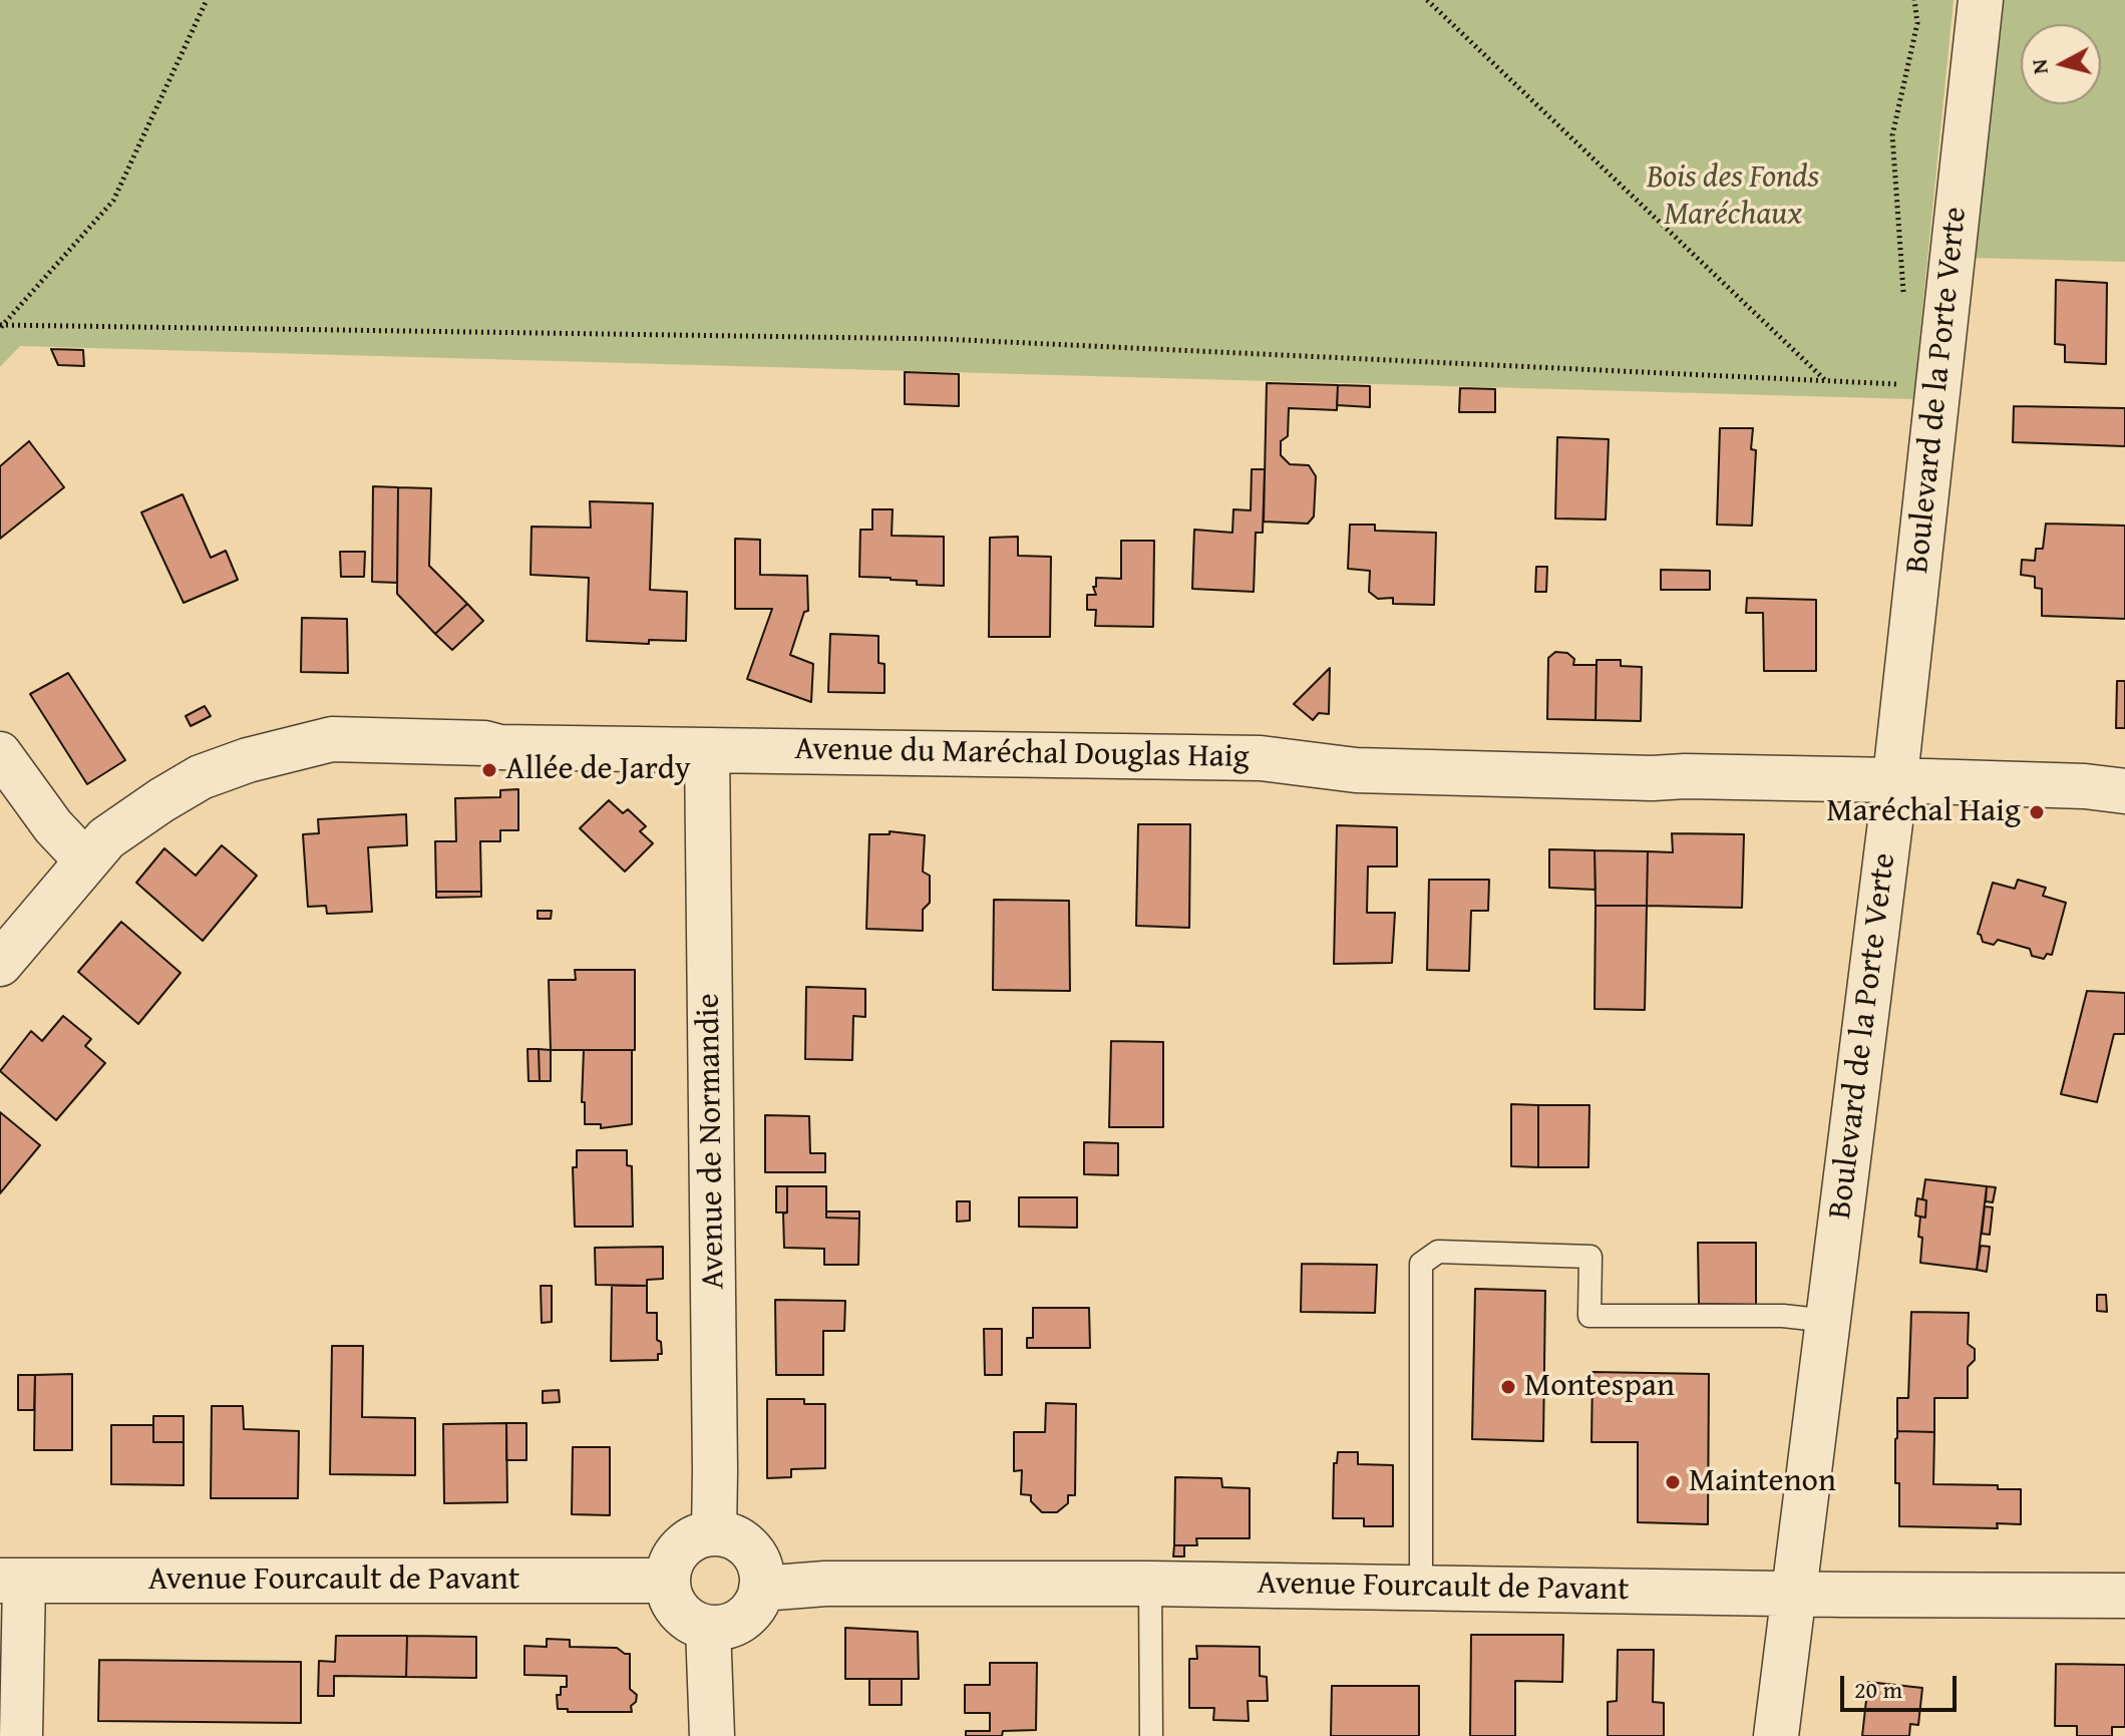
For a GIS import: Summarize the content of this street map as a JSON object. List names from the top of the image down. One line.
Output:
{"streets":{"street":["Boulevard de la Porte Verte","Avenue du Maréchal Douglas Haig","Avenue de Normandie","Avenue Fourcault de Pavant"]},"crossings":[["Boulevard de la Porte Verte","Avenue du Maréchal Douglas Haig"],["Boulevard de la Porte Verte","Avenue Fourcault de Pavant"],["Avenue du Maréchal Douglas Haig","Avenue de Normandie"],["Avenue de Normandie","Avenue Fourcault de Pavant"]],"parks":["Bois des Fonds Maréchaux"],"places":["Allée de Jardy","Maréchal Haig","Montespan","Maintenon"],"scale_bar":"20 m","north":"left"}
